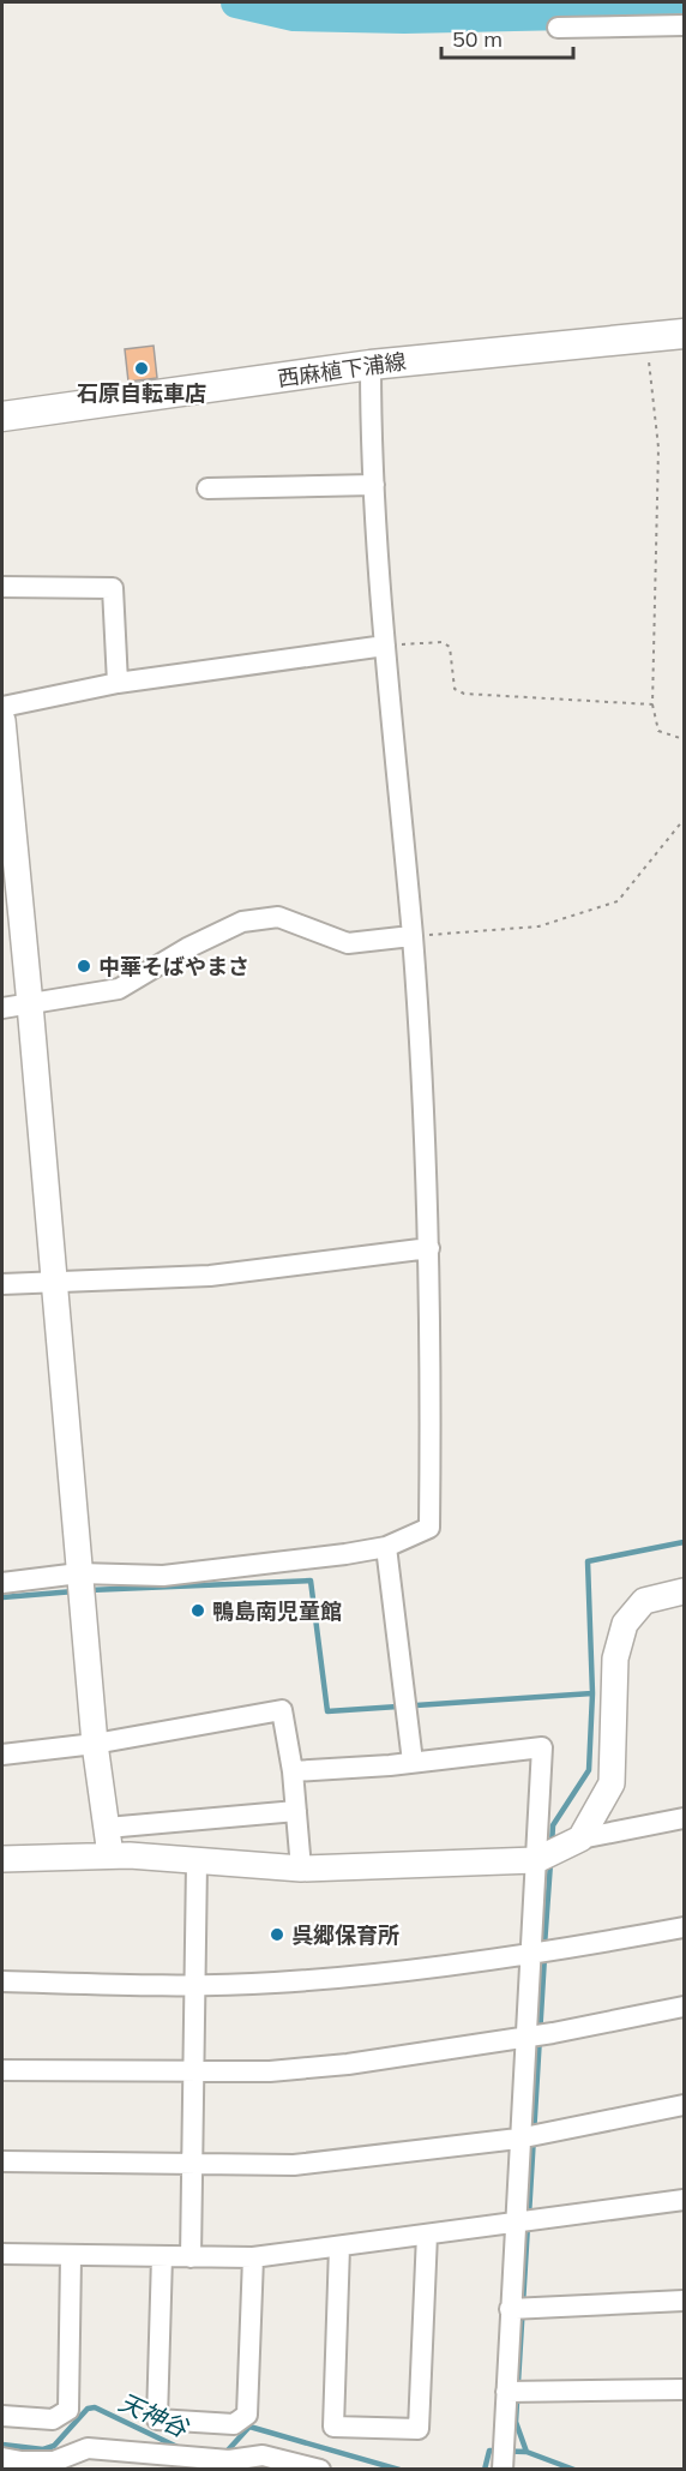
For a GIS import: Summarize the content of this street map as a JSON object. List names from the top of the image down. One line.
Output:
{"streets":{"main road":["西麻植下浦線"]},"water":["天神谷"],"places":["石原自転車店","中華そばやまさ","鴨島南児童館","呉郷保育所"],"scale_bar":"50 m"}
